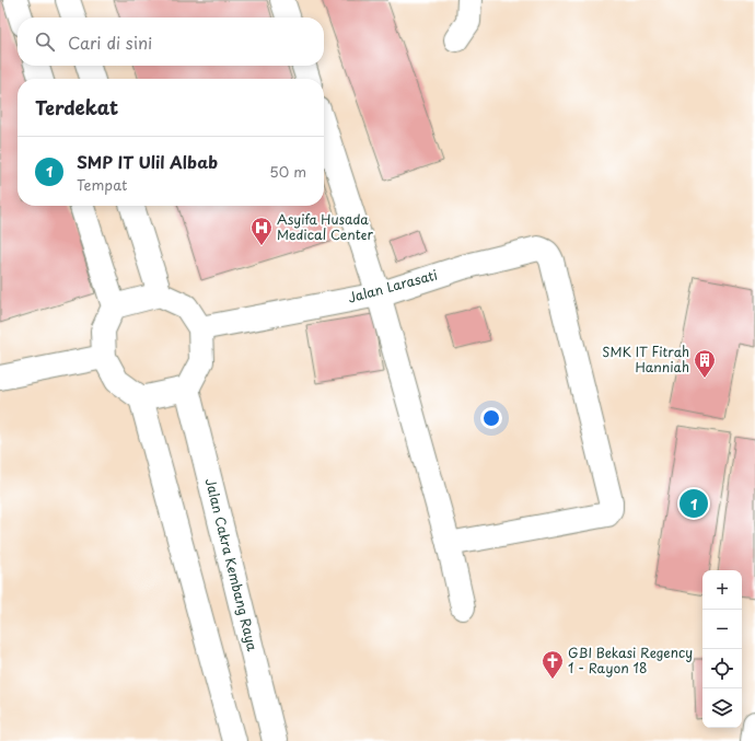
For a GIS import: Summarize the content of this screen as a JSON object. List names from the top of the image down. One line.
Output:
{"streets":{"street":["Jalan Larasati","Jalan Cakra Kembang Raya"]},"crossings":[["Jalan Larasati","Jalan Cakra Kembang Raya"]],"places":{"hospital":["Asyifa Husada Medical Center"],"building":["SMK IT Fitrah Hanniah"],"church":["GBI Bekasi Regency 1 - Rayon 18"]},"page":{"search":"Cari di sini","heading":"Terdekat","list":[{"mark":"1","name":"SMP IT Ulil Albab","note":"Tempat","value":"50 m"}],"pins":"1","map_buttons":["+","−"]}}
